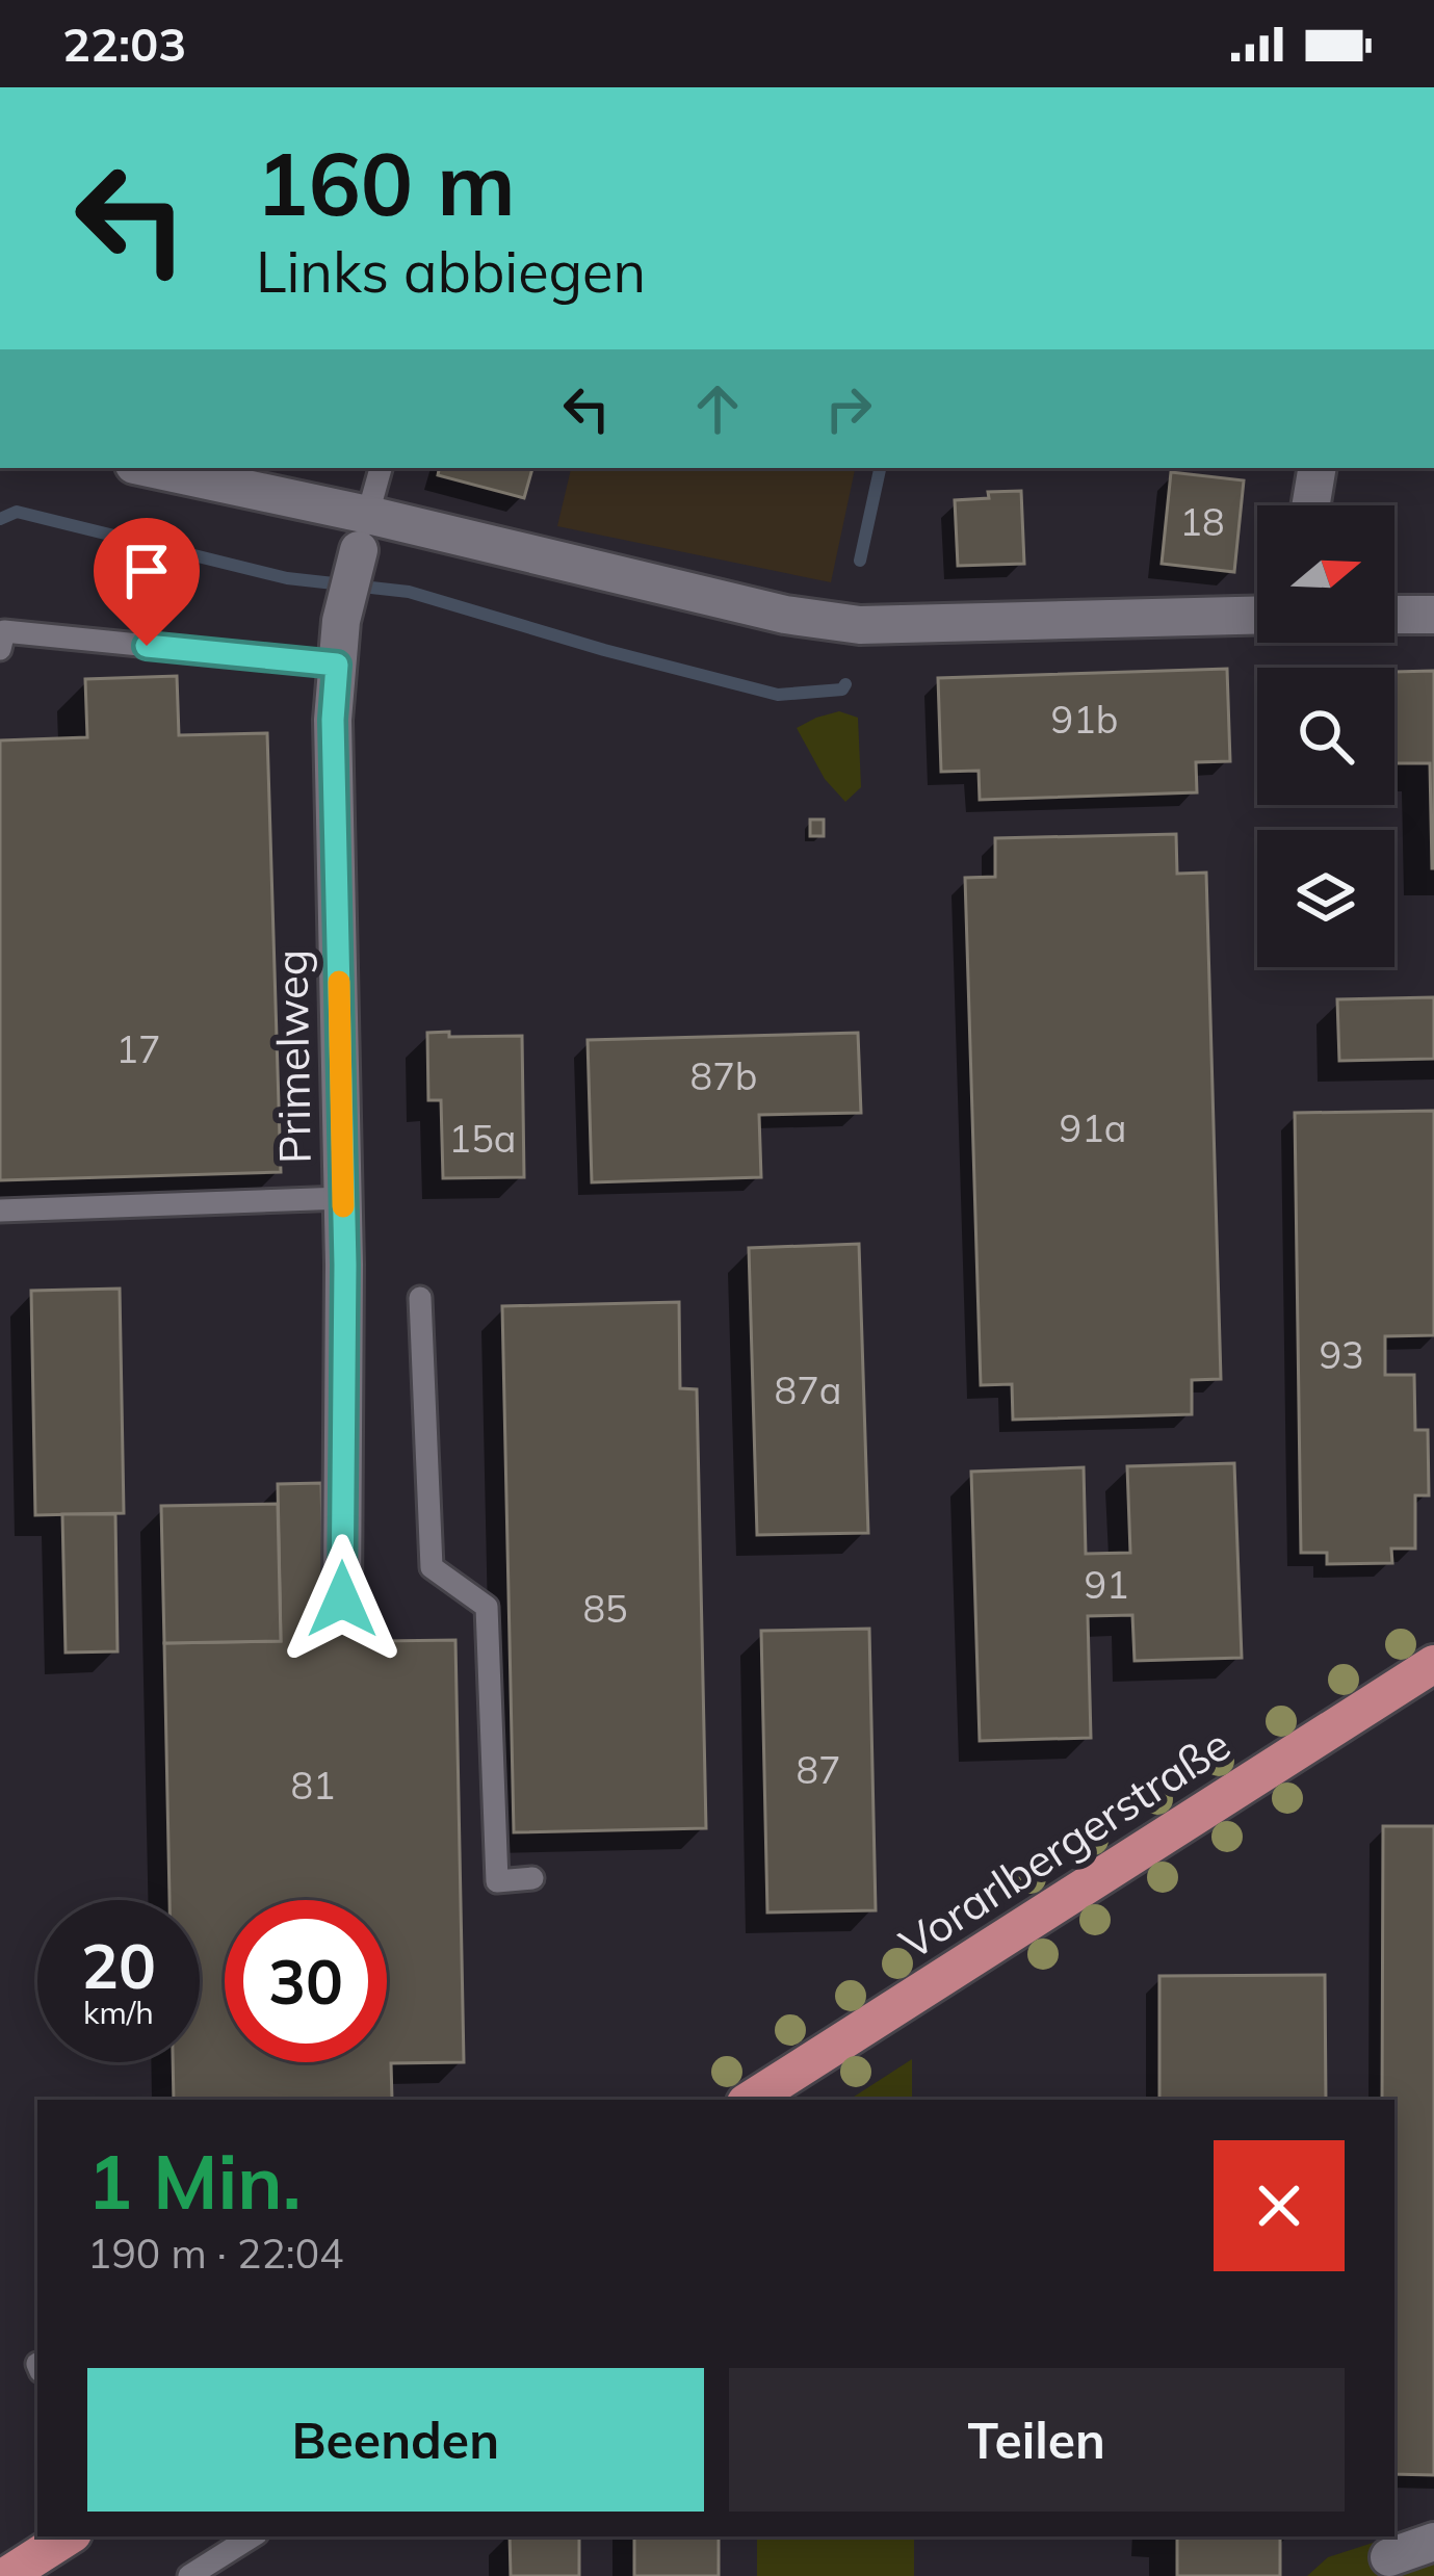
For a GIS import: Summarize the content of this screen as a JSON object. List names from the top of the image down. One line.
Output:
{"streets":{"main road":["Vorarlbergerstraße"],"street":["Primelweg"]},"house_numbers":["18","91b","17","87b","91a","15a","93","87a","91","85","87","81"],"north":"right","page":{"status":"22:03","turn":["160 m","Links abbiegen"],"speed":"20 km/h","limit":"30","heading":["1 Min.","190 m · 22:04"],"buttons":["Beenden","Teilen"]}}
